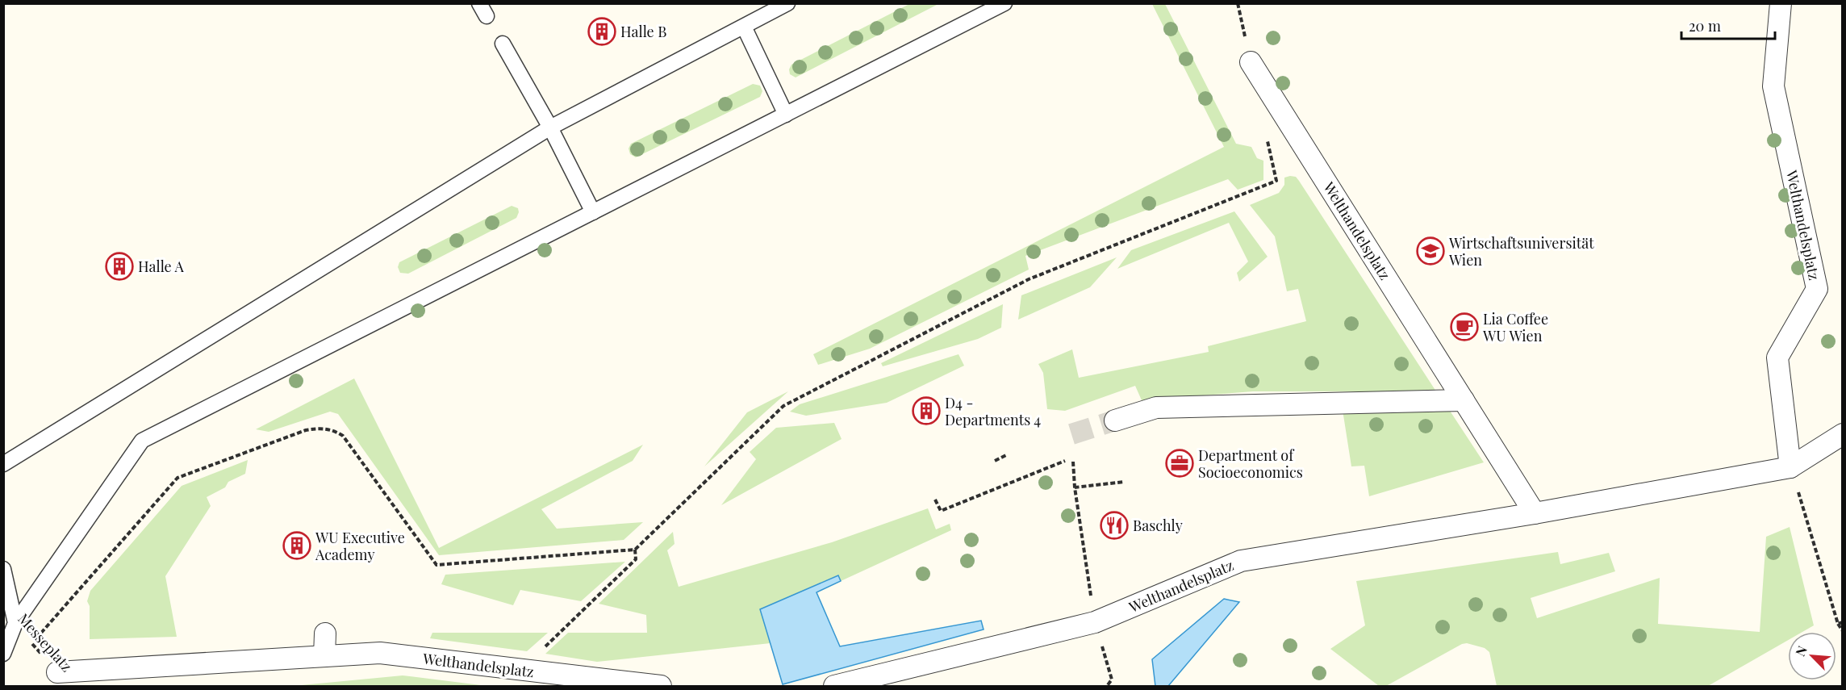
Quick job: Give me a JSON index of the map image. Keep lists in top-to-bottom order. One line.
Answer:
{"streets":{"street":["Welthandelsplatz"],"path":["Messeplatz"]},"crossings":[["Welthandelsplatz","Messeplatz"]],"places":{"building":["Halle B","Halle A","D4 - Departments 4","WU Executive Academy"],"school or university":["Wirtschaftsuniversität Wien"],"cafe":["Lia Coffee WU Wien"],"office":["Department of Socioeconomics"],"restaurant":["Baschly"]},"scale_bar":"20 m","north":"top left"}
